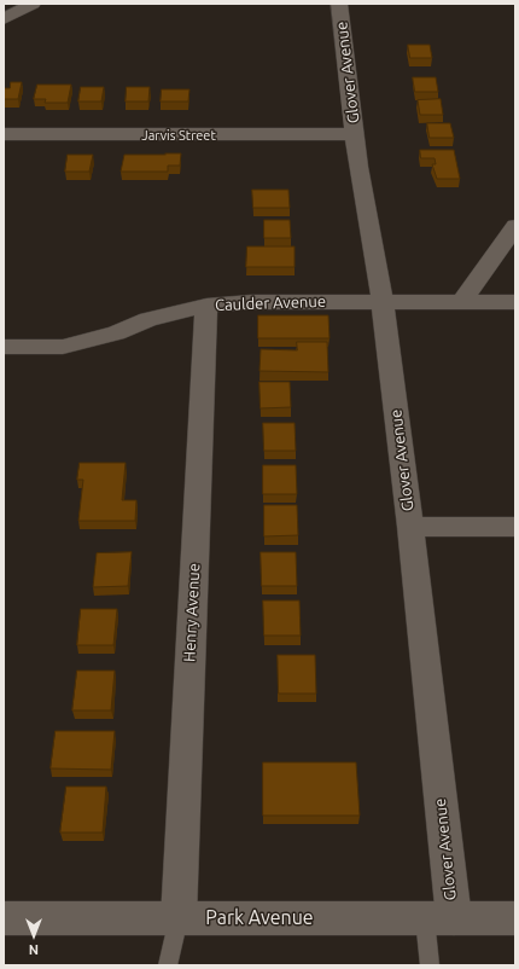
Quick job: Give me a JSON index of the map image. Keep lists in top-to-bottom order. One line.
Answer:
{"streets":{"street":["Glover Avenue","Jarvis Street","Caulder Avenue","Henry Avenue","Park Avenue"]},"crossings":[["Glover Avenue","Jarvis Street"],["Glover Avenue","Caulder Avenue"],["Glover Avenue","Park Avenue"],["Caulder Avenue","Henry Avenue"],["Henry Avenue","Park Avenue"]],"north":"bottom"}
